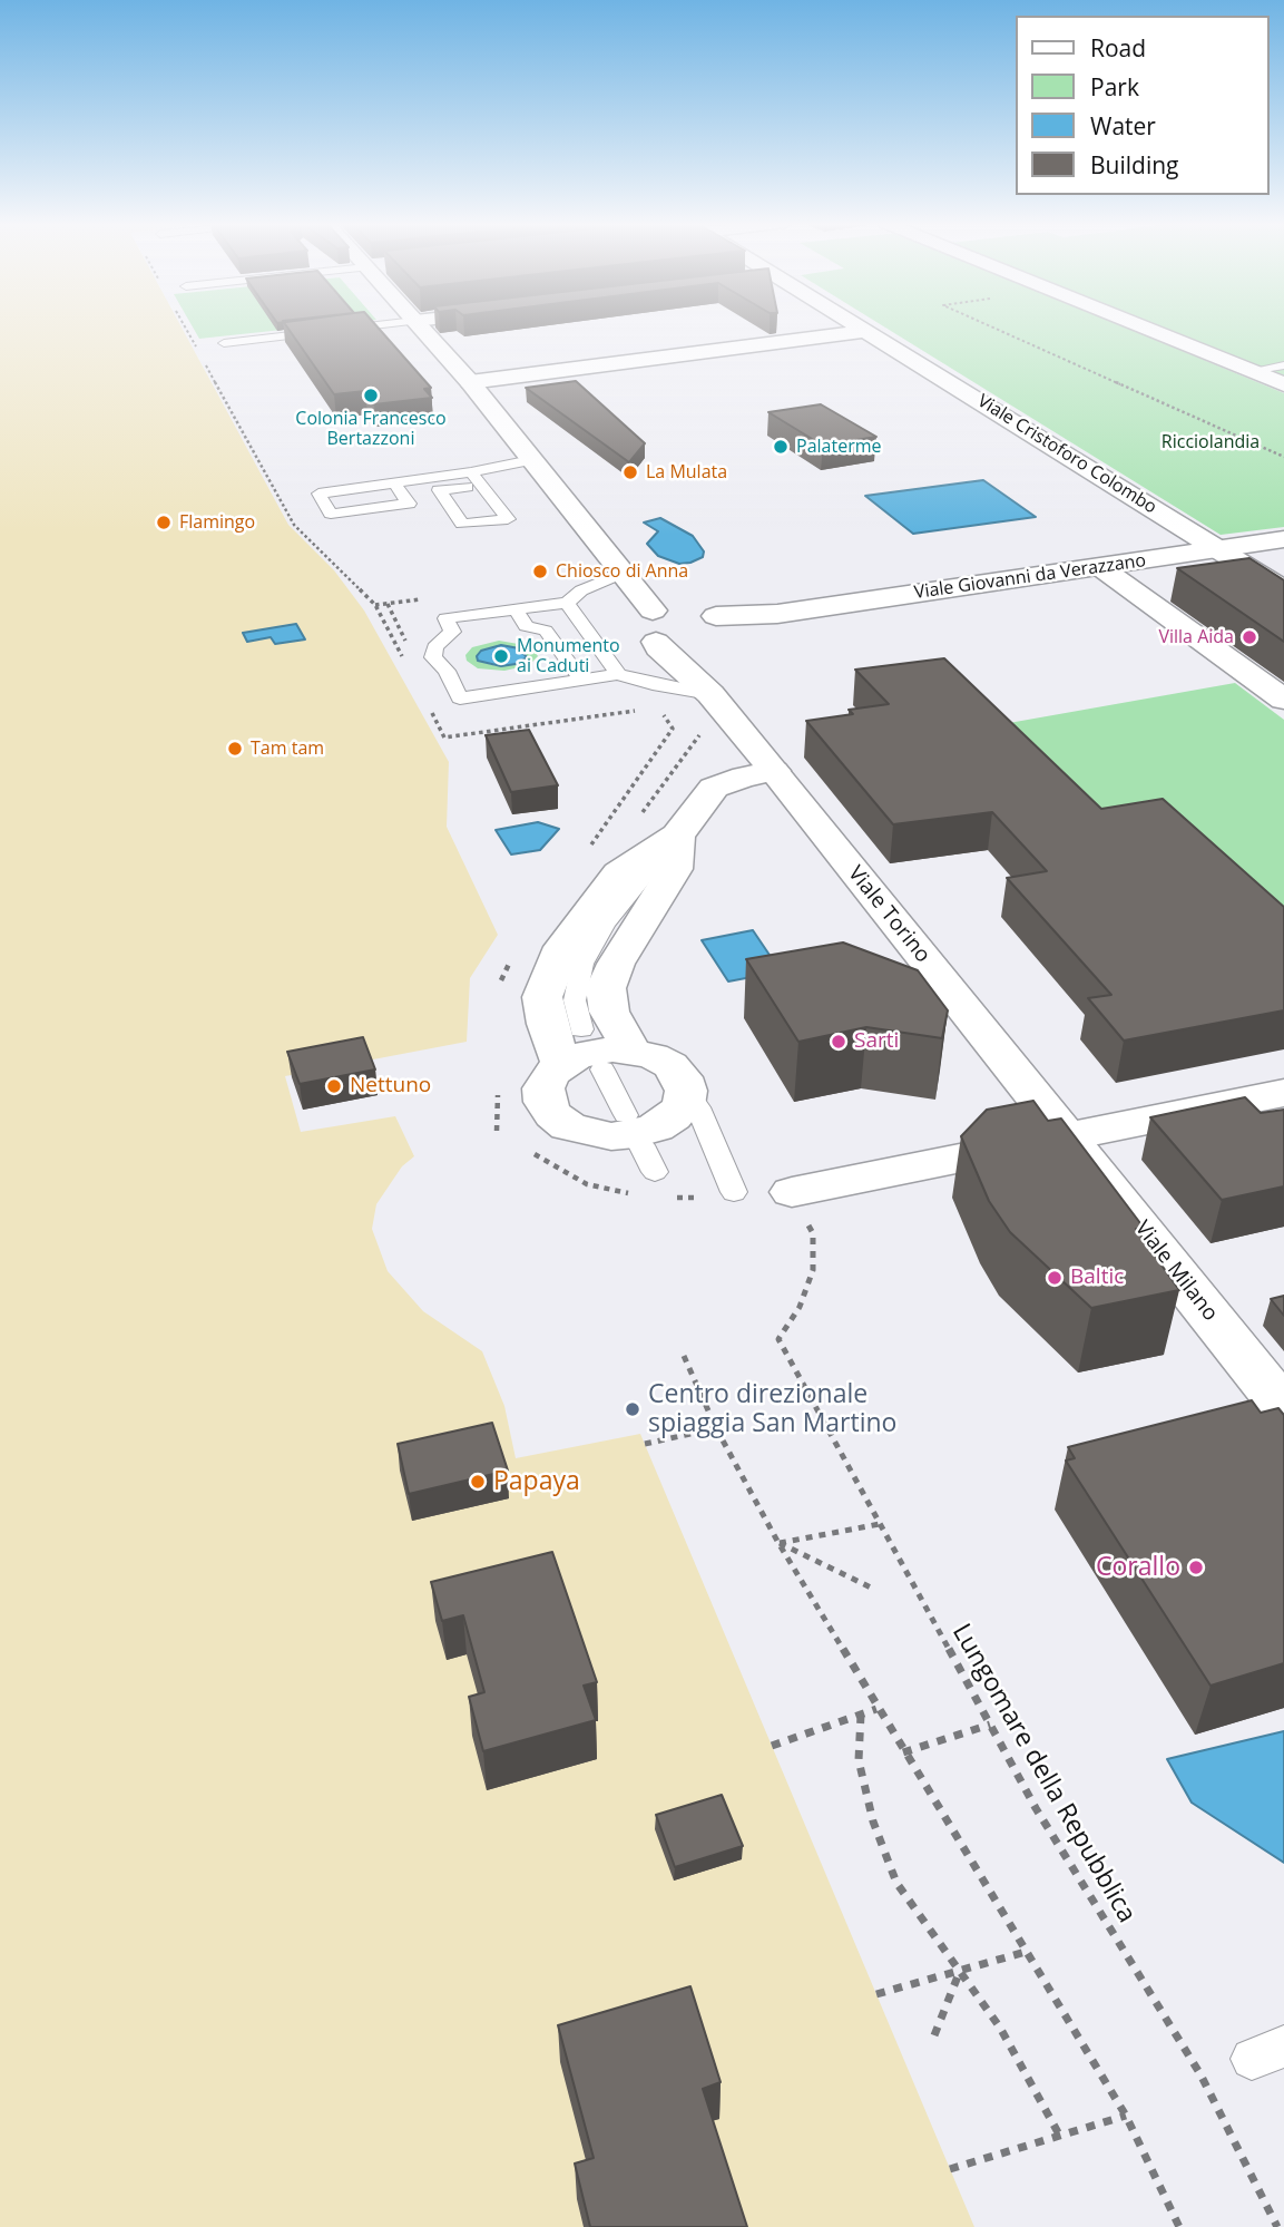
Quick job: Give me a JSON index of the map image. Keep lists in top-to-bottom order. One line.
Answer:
{"streets":{"street":["Viale Cristoforo Colombo","Viale Giovanni da Verazzano","Viale Torino","Viale Milano"],"path":["Lungomare della Repubblica"]},"crossings":[["Viale Cristoforo Colombo","Viale Giovanni da Verazzano"],["Viale Giovanni da Verazzano","Viale Torino"],["Viale Torino","Viale Milano"]],"parks":["Ricciolandia"],"places":["Colonia Francesco Bertazzoni","Palaterme","La Mulata","Flamingo","Chiosco di Anna","Villa Aida","Monumento ai Caduti","Tam tam","Sarti","Nettuno","Baltic","Centro direzionale spiaggia San Martino","Papaya","Corallo"],"legend":["Road","Park","Water","Building"]}
